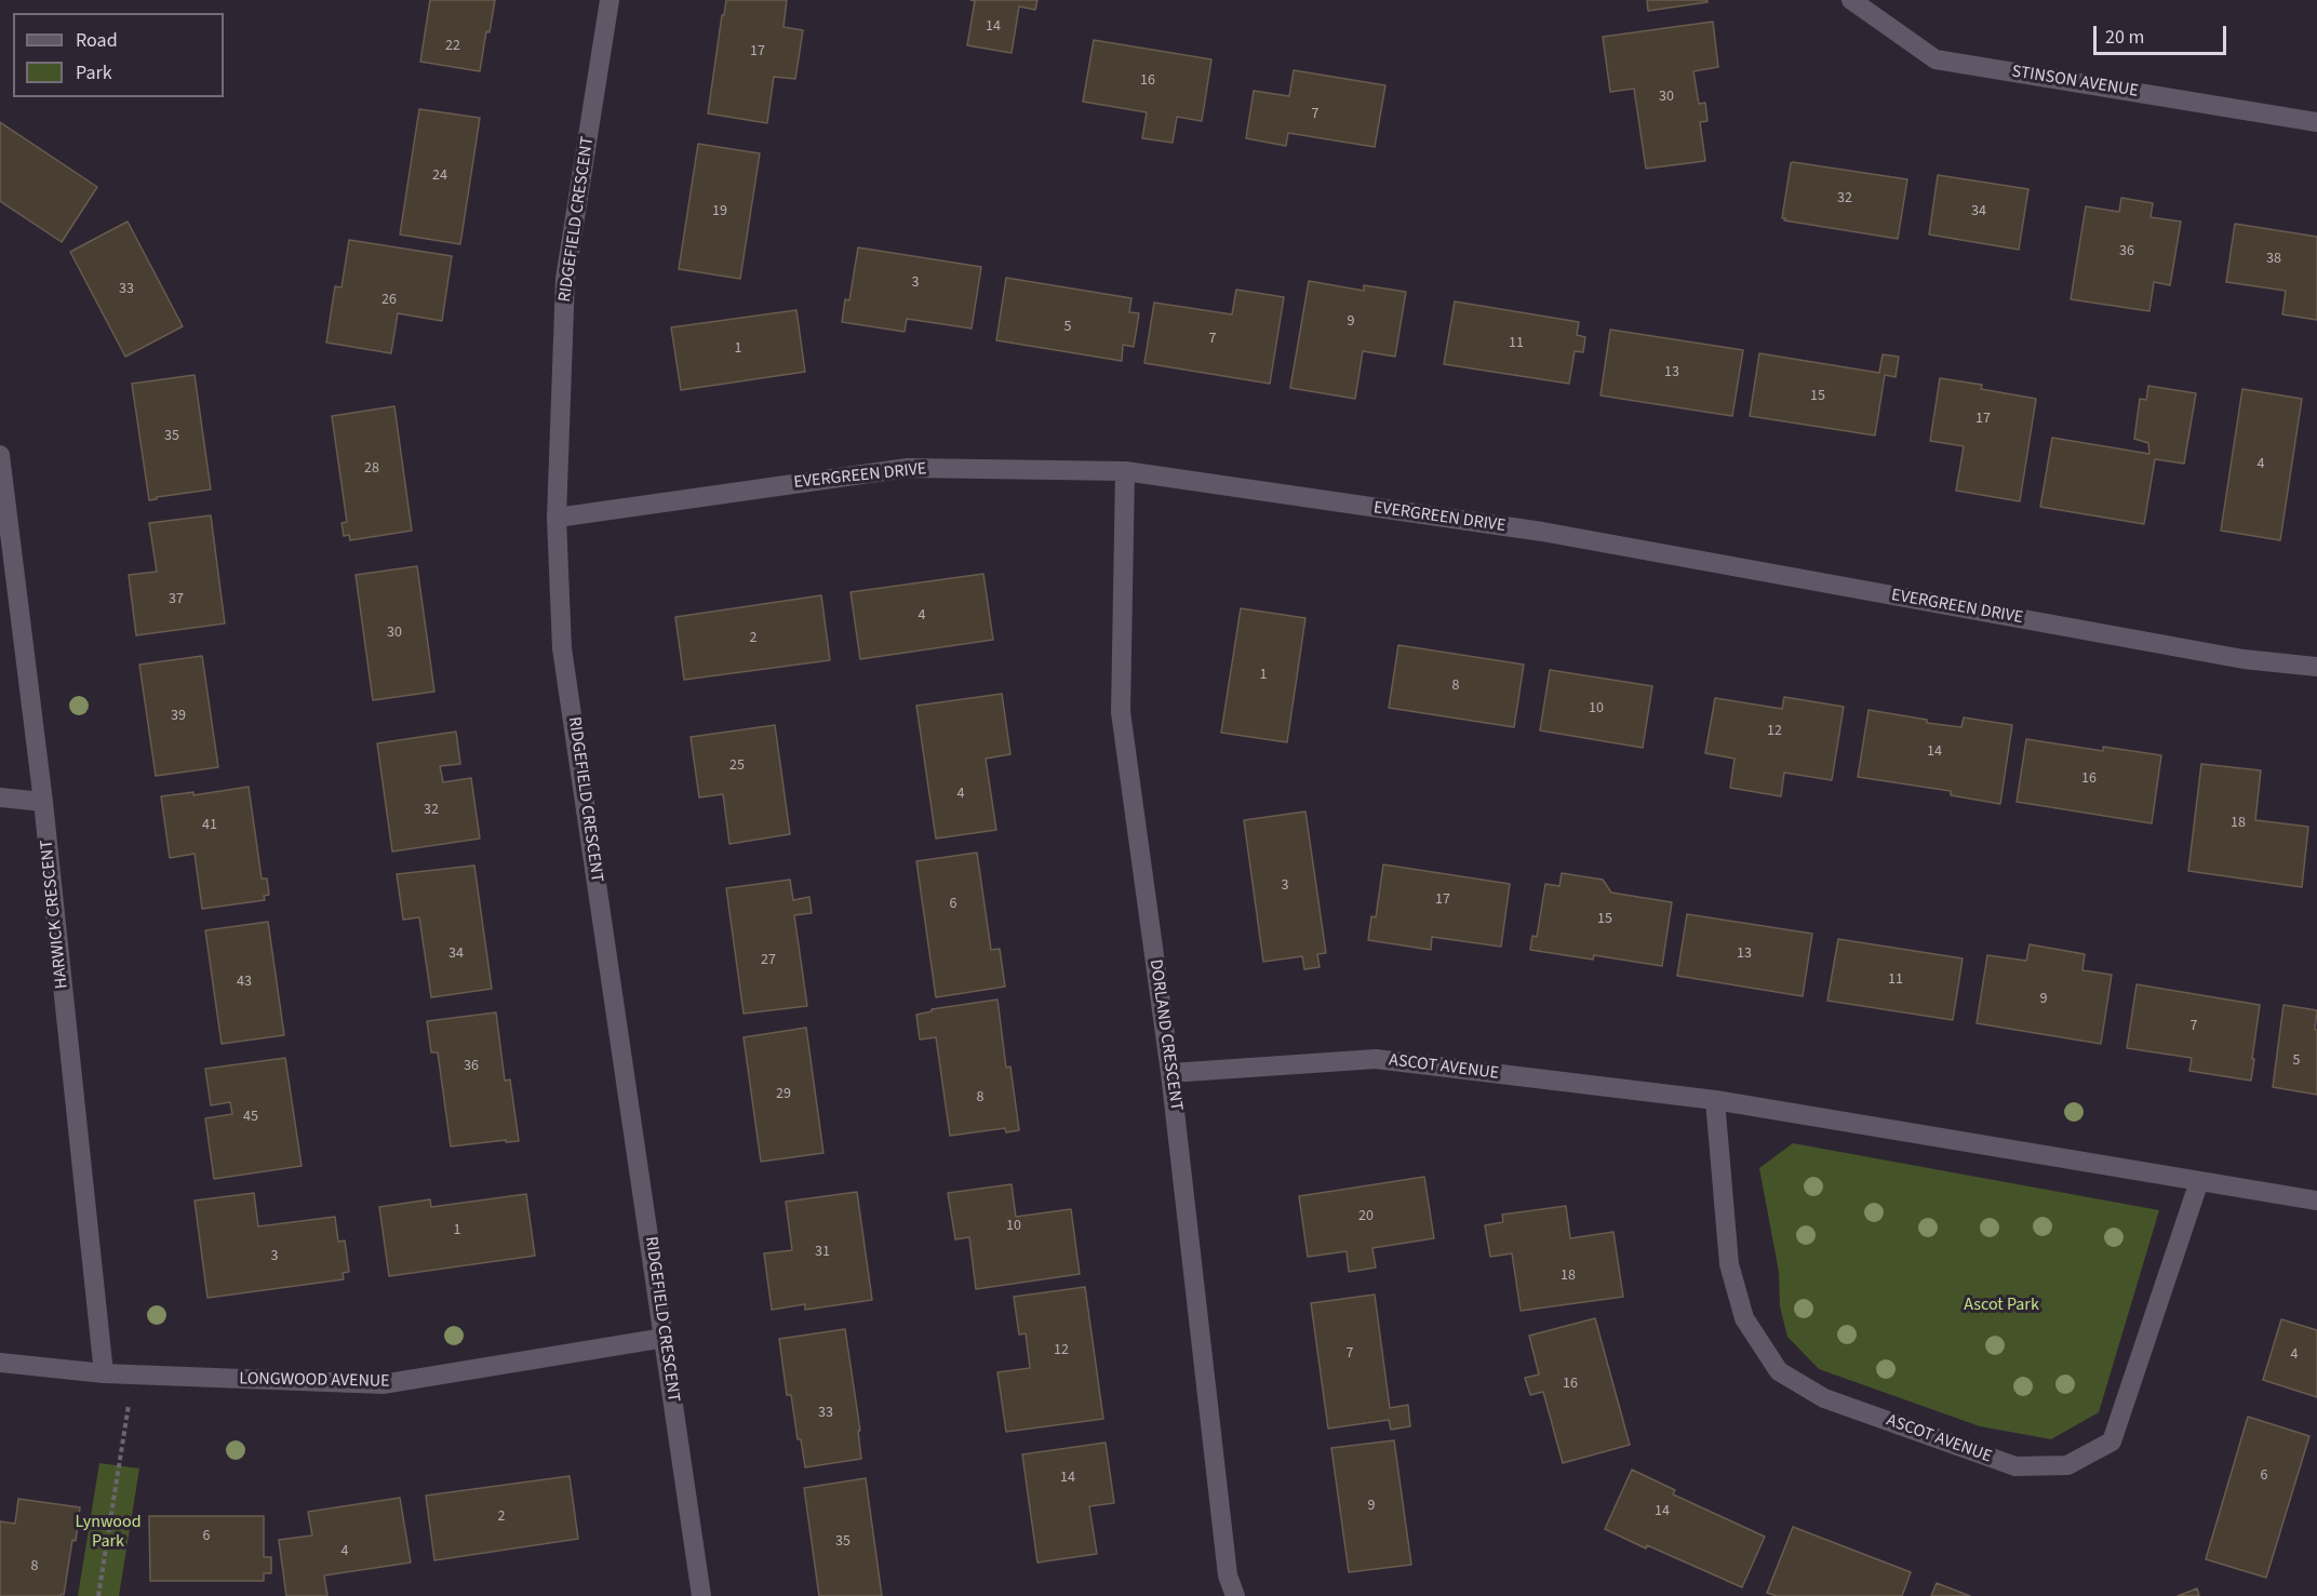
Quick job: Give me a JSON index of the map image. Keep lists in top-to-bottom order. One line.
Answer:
{"streets":{"street":["STINSON AVENUE","RIDGEFIELD CRESCENT","EVERGREEN DRIVE","HARWICK CRESCENT","DORLAND CRESCENT","ASCOT AVENUE","LONGWOOD AVENUE"]},"crossings":[["RIDGEFIELD CRESCENT","EVERGREEN DRIVE"],["RIDGEFIELD CRESCENT","LONGWOOD AVENUE"],["EVERGREEN DRIVE","DORLAND CRESCENT"],["HARWICK CRESCENT","LONGWOOD AVENUE"],["DORLAND CRESCENT","ASCOT AVENUE"]],"parks":["Ascot Park","Lynwood Park"],"house_numbers":["14","22","17","16","30","7","24","32","19","34","36","38","3","33","26","9","5","7","11","1","13","15","17","35","4","28","37","4","30","2","1","8","10","39","12","14","25","16","4","32","18","41","3","17","6","15","34","13","27","11","43","9","7","5","36","29","8","45","20","10","1","31","3","18","12","7","4","16","33","6","14","9","14","2","6","35","4","8"],"legend":["Road","Park"],"scale_bar":"20 m"}
